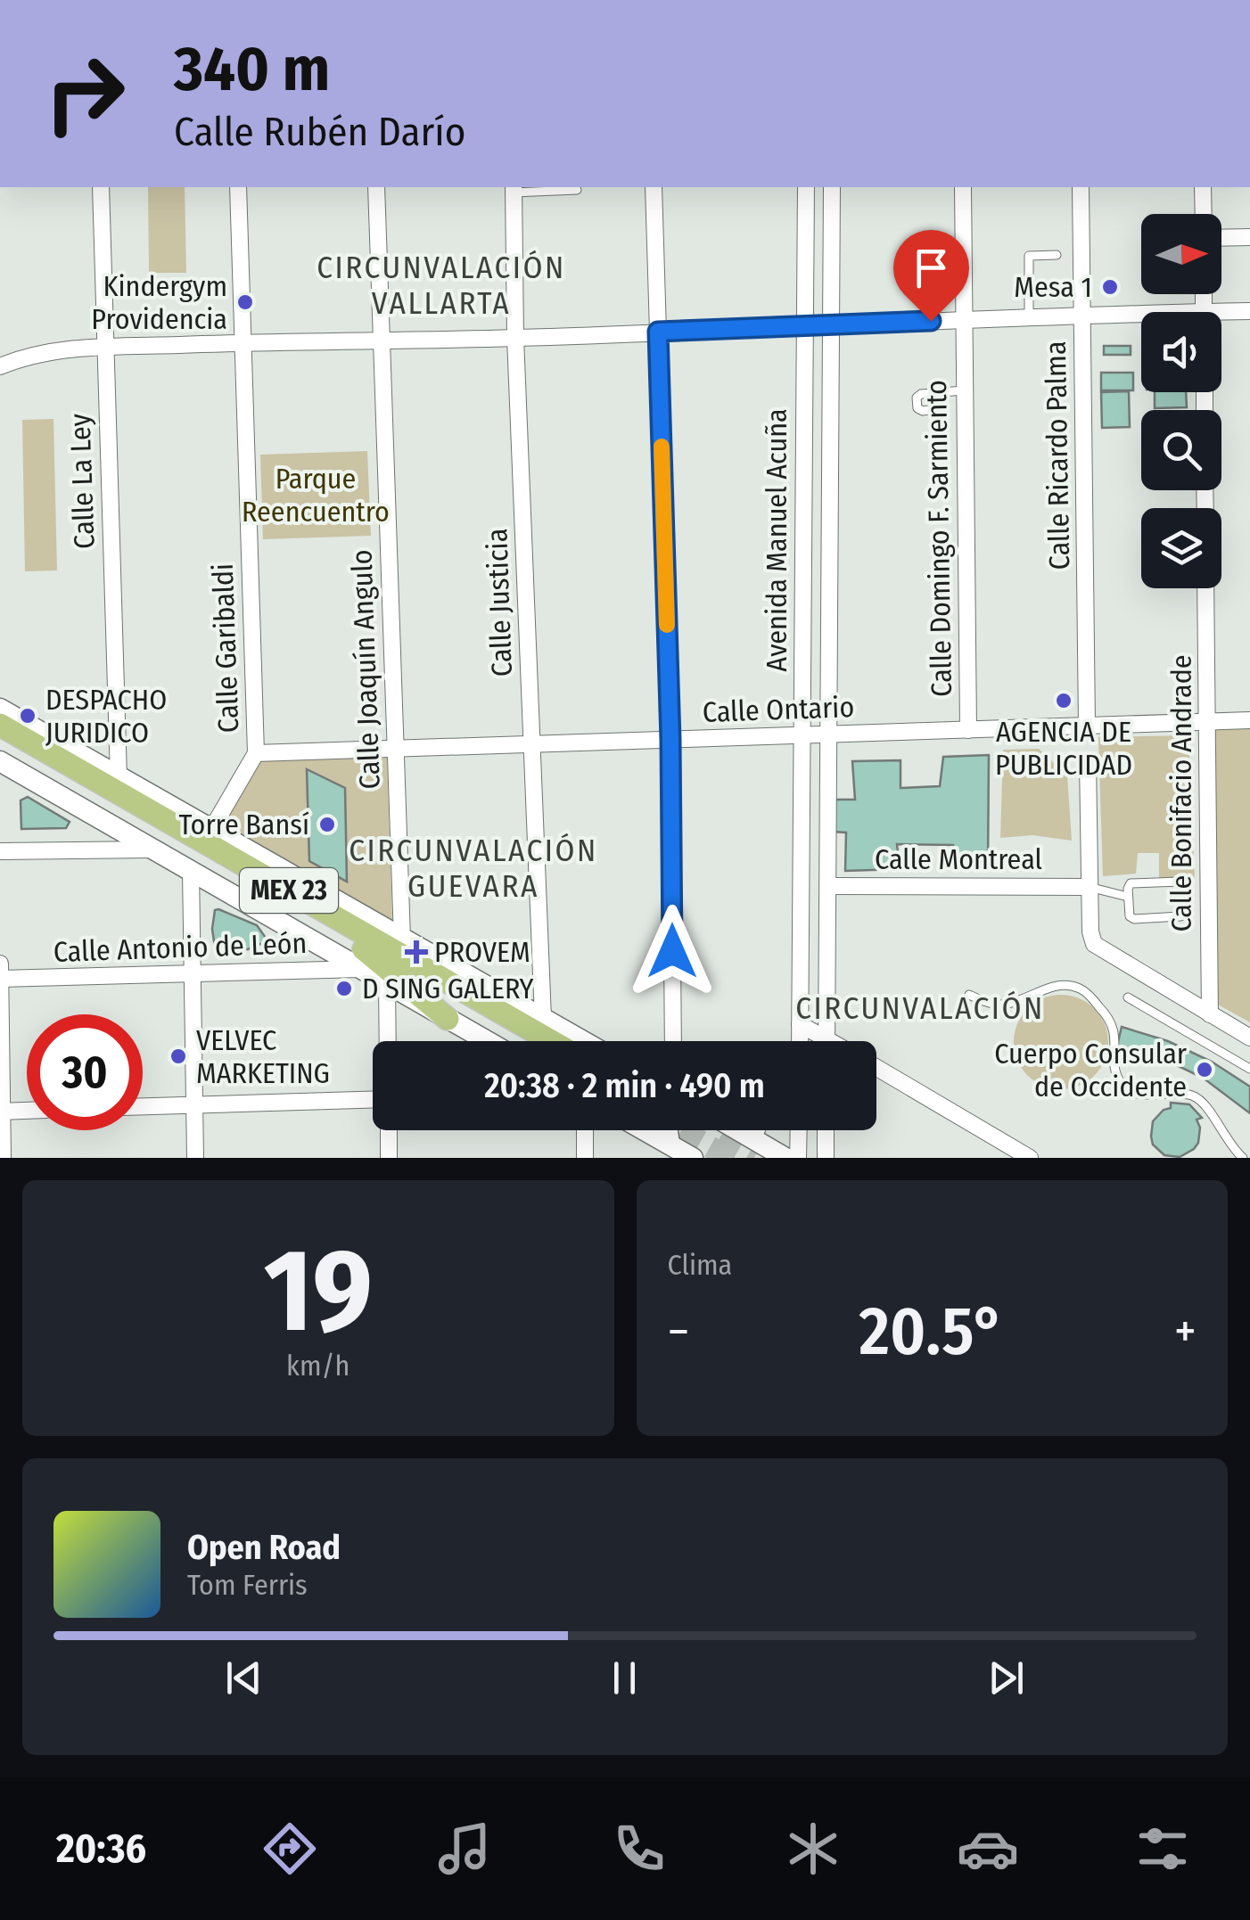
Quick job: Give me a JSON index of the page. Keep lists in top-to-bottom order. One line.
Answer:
{"streets":{"main road":["MEX 23"],"street":["Calle Ricardo Palma","Calle La Ley","Calle Domingo F. Sarmiento","Avenida Manuel Acuña","Calle Justicia","Calle Garibaldi","Calle Joaquín Angulo","Calle Ontario","Calle Bonifacio Andrade","Calle Montreal","Calle Antonio de León"]},"crossings":[["Calle Ricardo Palma","Calle Ontario"],["Calle Domingo F. Sarmiento","Calle Ontario"],["Avenida Manuel Acuña","Calle Ontario"],["Avenida Manuel Acuña","Calle Montreal"],["Calle Justicia","Calle Ontario"],["Calle Garibaldi","Calle Ontario"],["Calle Joaquín Angulo","Calle Ontario"],["Calle Ontario","Calle Bonifacio Andrade"],["MEX 23","Calle Antonio de León"]],"districts":["CIRCUNVALACIÓN VALLARTA","CIRCUNVALACIÓN GUEVARA","CIRCUNVALACIÓN"],"parks":["Parque Reencuentro"],"places":{"other":["Mesa 1","Kindergym Providencia","AGENCIA DE PUBLICIDAD","DESPACHO JURIDICO","Torre Bansí","D SING GALERY","VELVEC MARKETING","Cuerpo Consular de Occidente"],"health":["PROVEM"]},"north":"right","page":{"turn":["340 m","Calle Rubén Darío"],"limit":"30","trip":"20:38 · 2 min · 490 m","tile":[["19","km/h"],"Clima"],"heat":["−","20.5°","+"],"song":["Open Road","Tom Ferris"],"tabs":"20:36"}}
